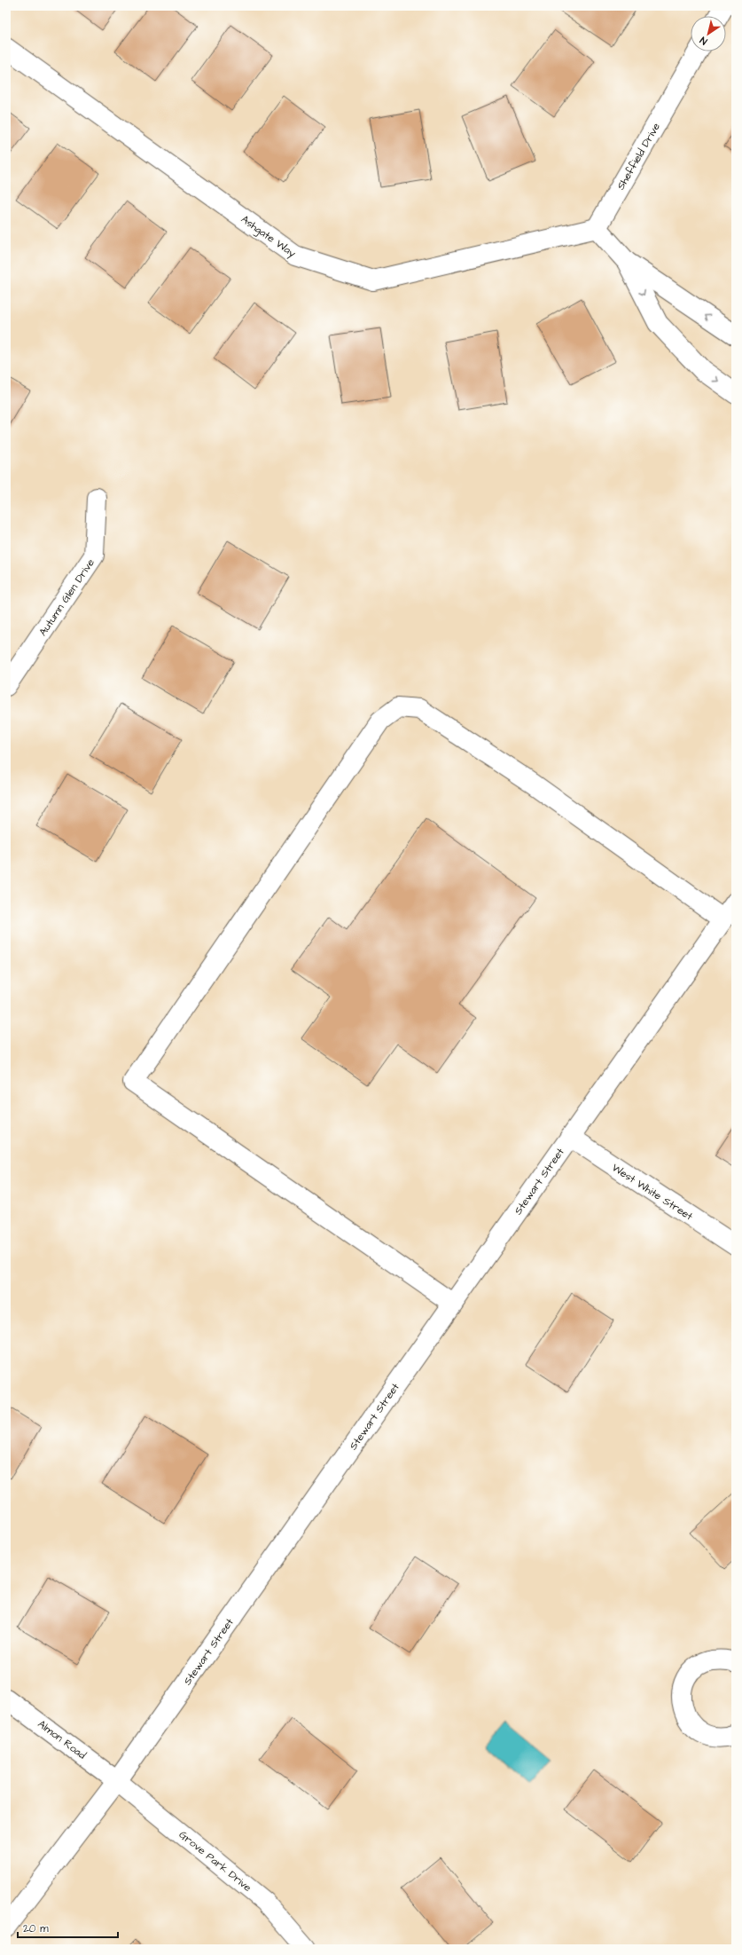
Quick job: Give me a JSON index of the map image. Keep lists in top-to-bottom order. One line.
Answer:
{"streets":{"street":["Sheffield Drive","Ashgate Way","Autumn Glen Drive","Stewart Street","West White Street","Almon Road","Grove Park Drive"]},"crossings":[["Sheffield Drive","Ashgate Way"],["Stewart Street","West White Street"],["Stewart Street","Almon Road"],["Stewart Street","Grove Park Drive"],["Almon Road","Grove Park Drive"]],"scale_bar":"20 m","north":"bottom left"}
